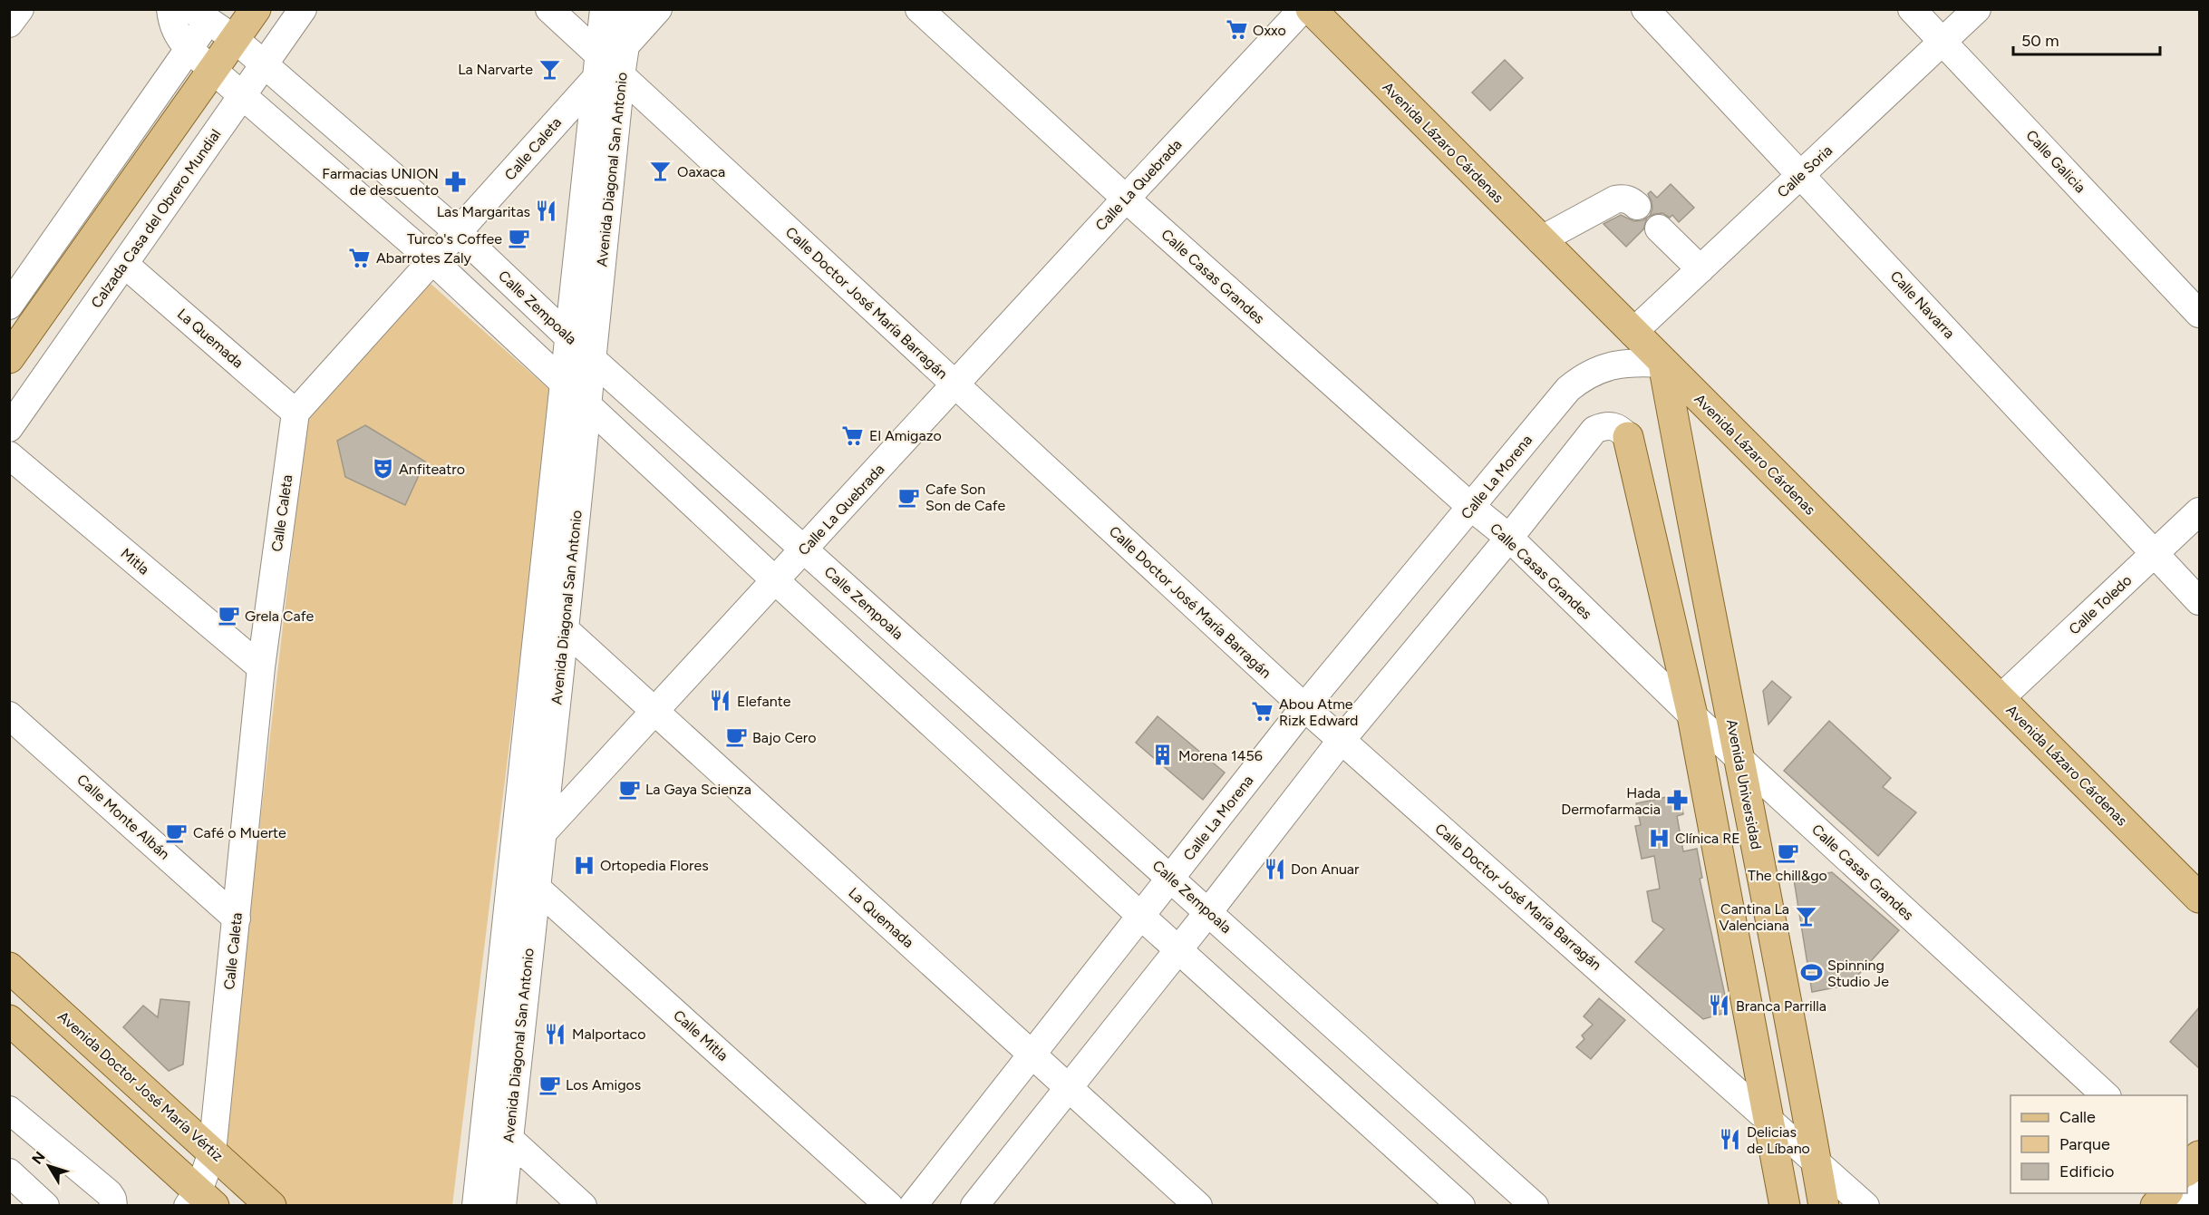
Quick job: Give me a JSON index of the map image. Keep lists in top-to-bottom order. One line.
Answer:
{"streets":{"main road":["Avenida Lázaro Cárdenas","Avenida Universidad","Avenida Doctor José María Vértiz"],"street":["Calle Caleta","Calle Galicia","Avenida Diagonal San Antonio","Calle Soria","Calle La Quebrada","Calzada Casa del Obrero Mundial","Calle Casas Grandes","Calle Doctor José María Barragán","Calle Navarra","Calle Zempoala","La Quemada","Calle La Morena","Mitla","Calle Toledo","Calle Monte Albán","Calle Mitla"]},"crossings":[["Avenida Lázaro Cárdenas","Calle Soria"],["Avenida Lázaro Cárdenas","Calle La Morena"],["Avenida Lázaro Cárdenas","Calle Toledo"],["Avenida Lázaro Cárdenas","Avenida Universidad"],["Calle Caleta","Avenida Diagonal San Antonio"],["Calle Caleta","Calle Doctor José María Barragán"],["Calle Caleta","Calle Zempoala"],["Calle Caleta","La Quemada"],["Calle Caleta","Mitla"],["Calle Caleta","Calle Monte Albán"],["Calle Caleta","Avenida Doctor José María Vértiz"],["Calle Galicia","Calle Soria"],["Avenida Diagonal San Antonio","Calle La Quebrada"],["Avenida Diagonal San Antonio","Calle Doctor José María Barragán"],["Avenida Diagonal San Antonio","Calle Zempoala"],["Avenida Diagonal San Antonio","La Quemada"],["Avenida Diagonal San Antonio","Calle Mitla"],["Calle Soria","Calle Navarra"],["Calle La Quebrada","Calle Casas Grandes"],["Calle La Quebrada","Calle Doctor José María Barragán"],["Calle La Quebrada","Calle Zempoala"],["Calle La Quebrada","La Quemada"],["Calle La Quebrada","Calle Mitla"],["Calzada Casa del Obrero Mundial","Calle Zempoala"],["Calzada Casa del Obrero Mundial","La Quemada"],["Calle Casas Grandes","Calle La Morena"],["Calle Casas Grandes","Avenida Universidad"],["Calle Doctor José María Barragán","Calle La Morena"],["Calle Doctor José María Barragán","Avenida Universidad"],["Calle Navarra","Calle Toledo"],["Calle Zempoala","Calle La Morena"],["La Quemada","Calle La Morena"],["Calle La Morena","Avenida Universidad"]],"places":{"supermarket":["Oxxo","Abarrotes Zaly","El Amigazo","Abou Atme Rizk Edward"],"bar":["La Narvarte","Oaxaca","Cantina La Valenciana"],"pharmacy":["Farmacias UNION de descuento","Hada Dermofarmacia"],"restaurant":["Las Margaritas","Elefante","Don Anuar","Branca Parrilla","Malportaco","Delicias de Líbano"],"cafe":["Turco's Coffee","Cafe Son Son de Cafe","Grela Cafe","Bajo Cero","La Gaya Scienza","Café o Muerte","The chill&go","Los Amigos"],"theatre":["Anfiteatro"],"building":["Morena 1456"],"hospital":["Clínica RE","Ortopedia Flores"],"sports":["Spinning Studio Je"]},"legend":["Calle","Parque","Edificio"],"scale_bar":"50 m","north":"top left"}
